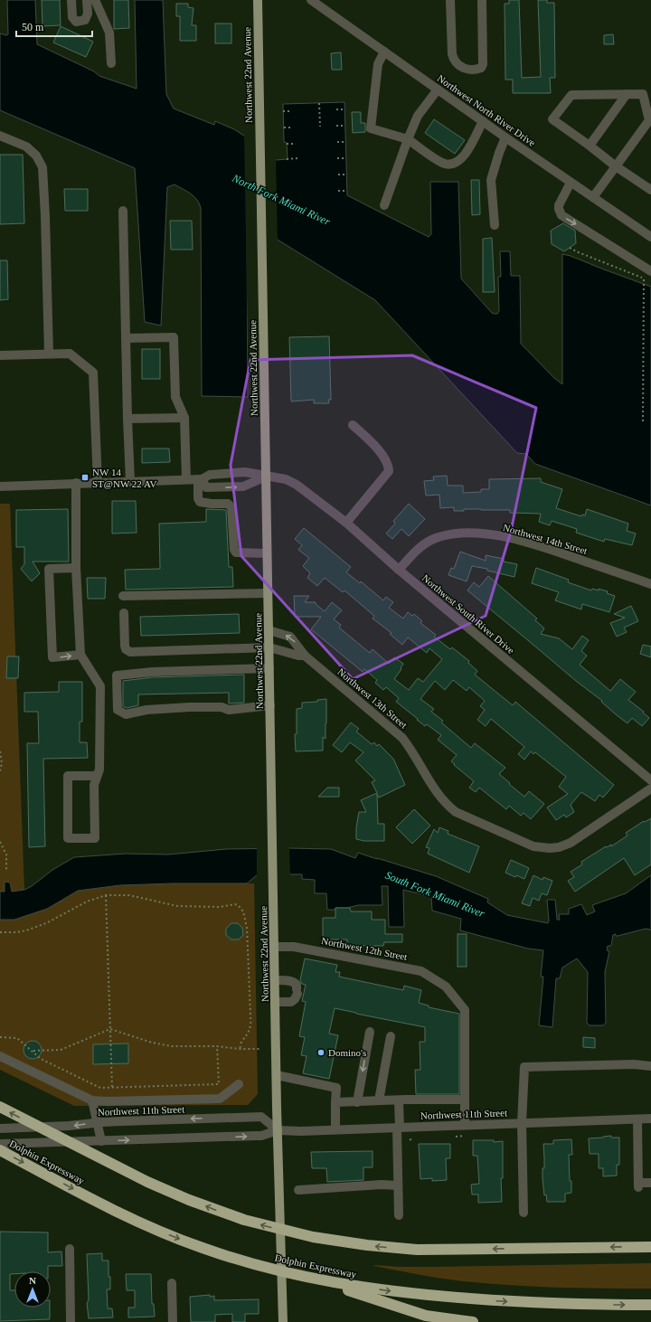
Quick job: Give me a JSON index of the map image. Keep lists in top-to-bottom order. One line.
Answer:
{"streets":{"highway":["Dolphin Expressway"],"main road":["Northwest 22nd Avenue"],"street":["Northwest North River Drive","Northwest 14th Street","Northwest South River Drive","Northwest 13th Street","Northwest 12th Street","Northwest 11th Street"]},"crossings":[["Northwest 22nd Avenue","Northwest South River Drive"],["Northwest 22nd Avenue","Northwest 13th Street"],["Northwest 22nd Avenue","Northwest 12th Street"],["Northwest 22nd Avenue","Northwest 11th Street"],["Northwest 14th Street","Northwest South River Drive"],["Northwest 12th Street","Northwest 11th Street"]],"water":["North Fork Miami River","South Fork Miami River"],"places":{"transit":["NW 14 ST@NW 22 AV"],"other":["Domino's"]},"scale_bar":"50 m","north":"top"}
